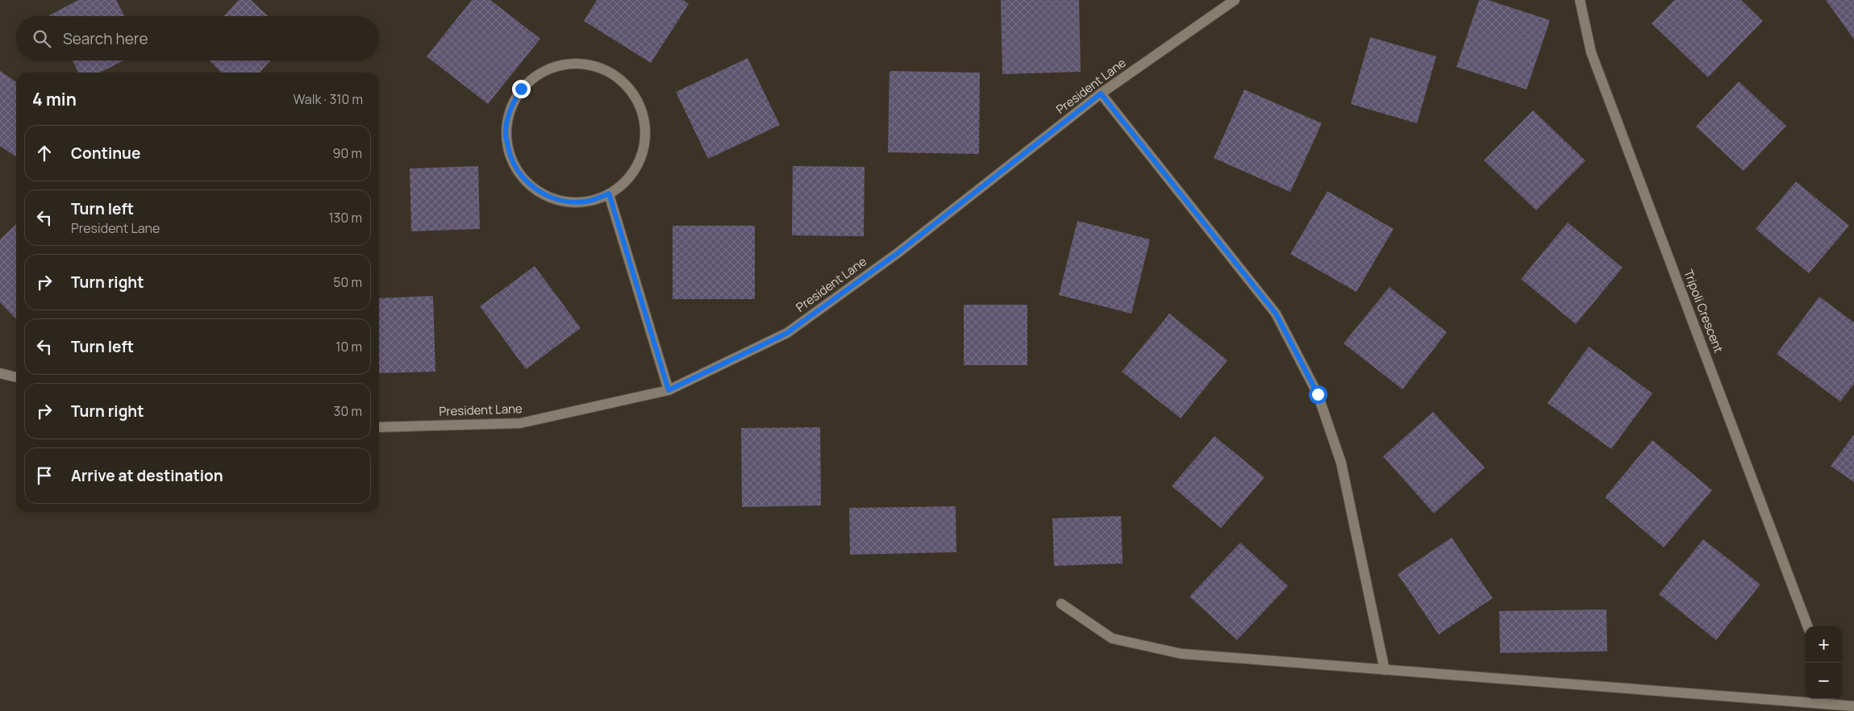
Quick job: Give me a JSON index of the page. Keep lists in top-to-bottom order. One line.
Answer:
{"streets":{"street":["President Lane","Tripoli Crescent"]},"page":{"search":"Search here","heading":["4 min","Walk · 310 m"],"list":[["Continue","90 m"],["Turn left","President Lane","130 m"],["Turn right","50 m"],["Turn left","10 m"],["Turn right","30 m"],"Arrive at destination"],"map_buttons":["+","−"]}}
